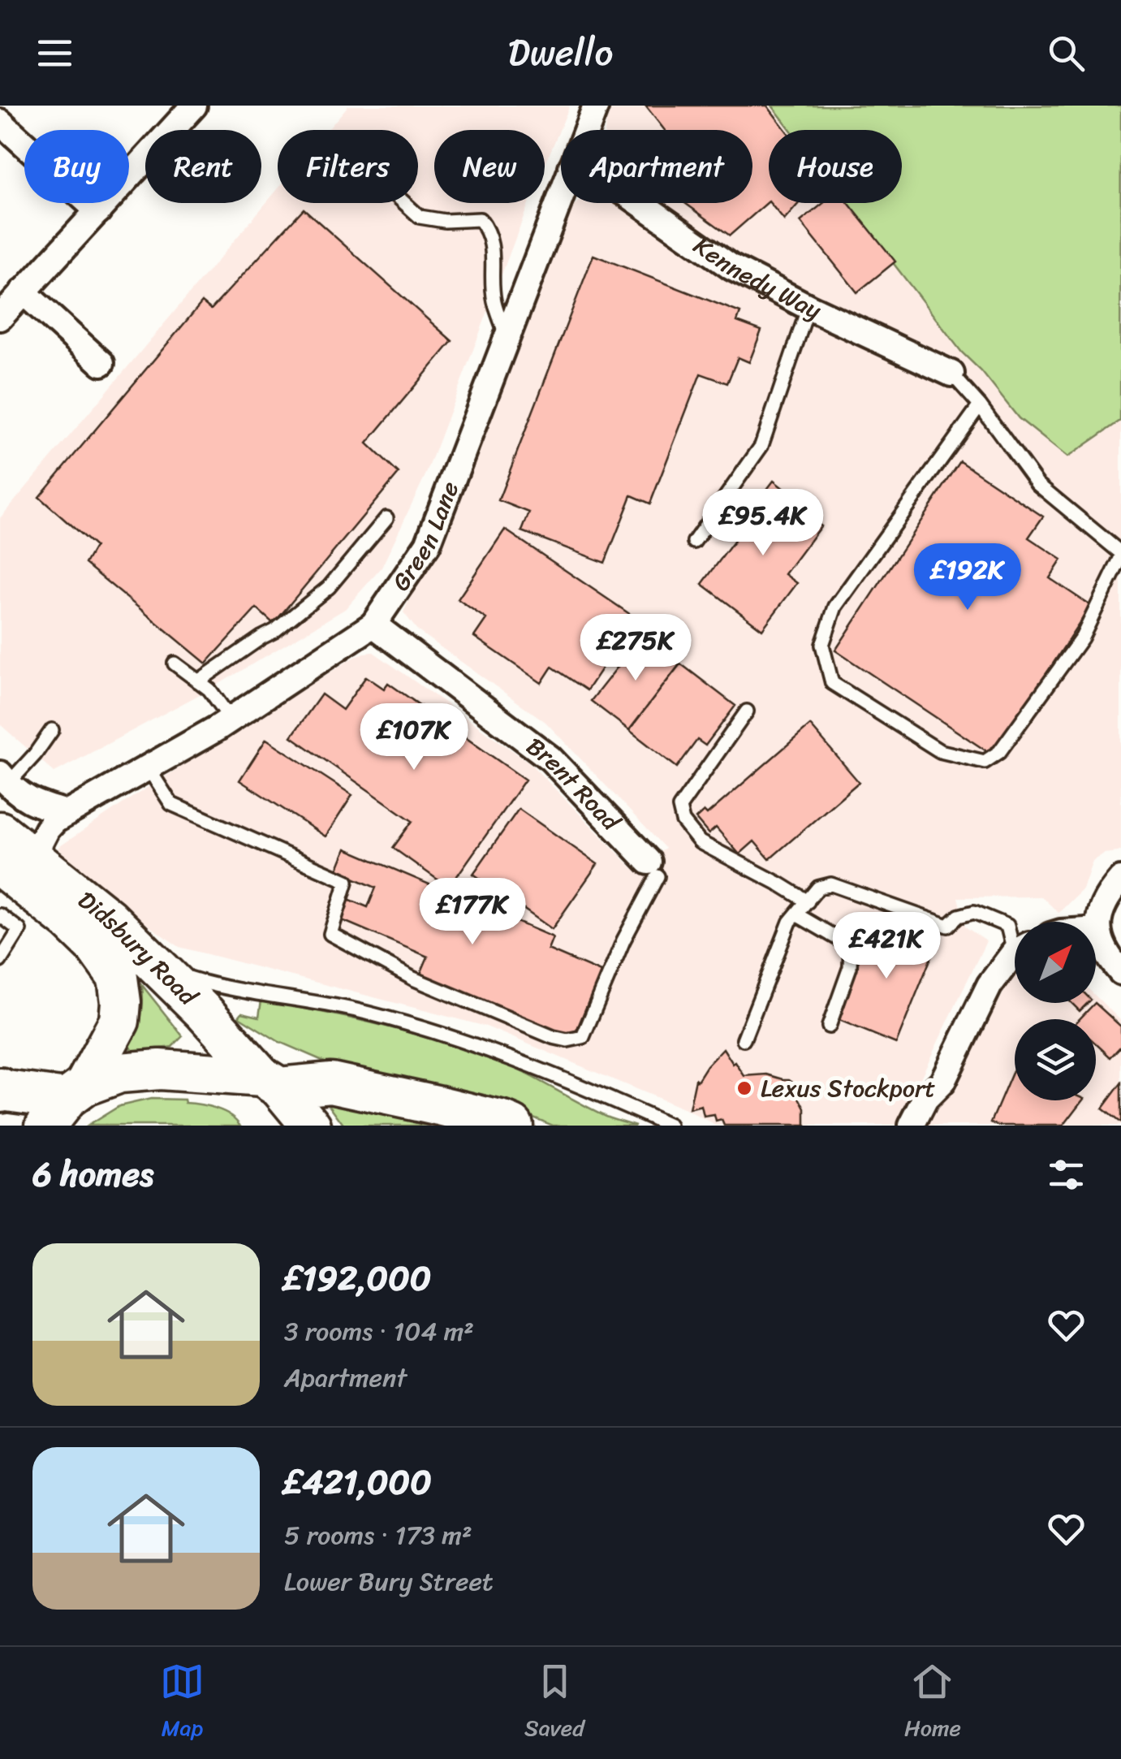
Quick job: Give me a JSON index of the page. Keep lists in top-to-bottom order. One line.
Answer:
{"streets":{"main road":["Didsbury Road"],"street":["Kennedy Way","Green Lane","Brent Road"]},"crossings":[["Green Lane","Brent Road"],["Green Lane","Didsbury Road"]],"places":["Lexus Stockport"],"north":"top right","page":{"header":"Dwello","chip":["Buy","Rent","Filters","New","Apartment","House"],"price":["£95.4K","£192K","£275K","£107K","£177K","£421K"],"heading":"6 homes","list":[{"name":"£192,000","note":"3 rooms · 104 m² · Apartment"},{"name":"£421,000","note":"5 rooms · 173 m² · Lower Bury Street"}],"tabs":["Map","Saved","Home"]}}
